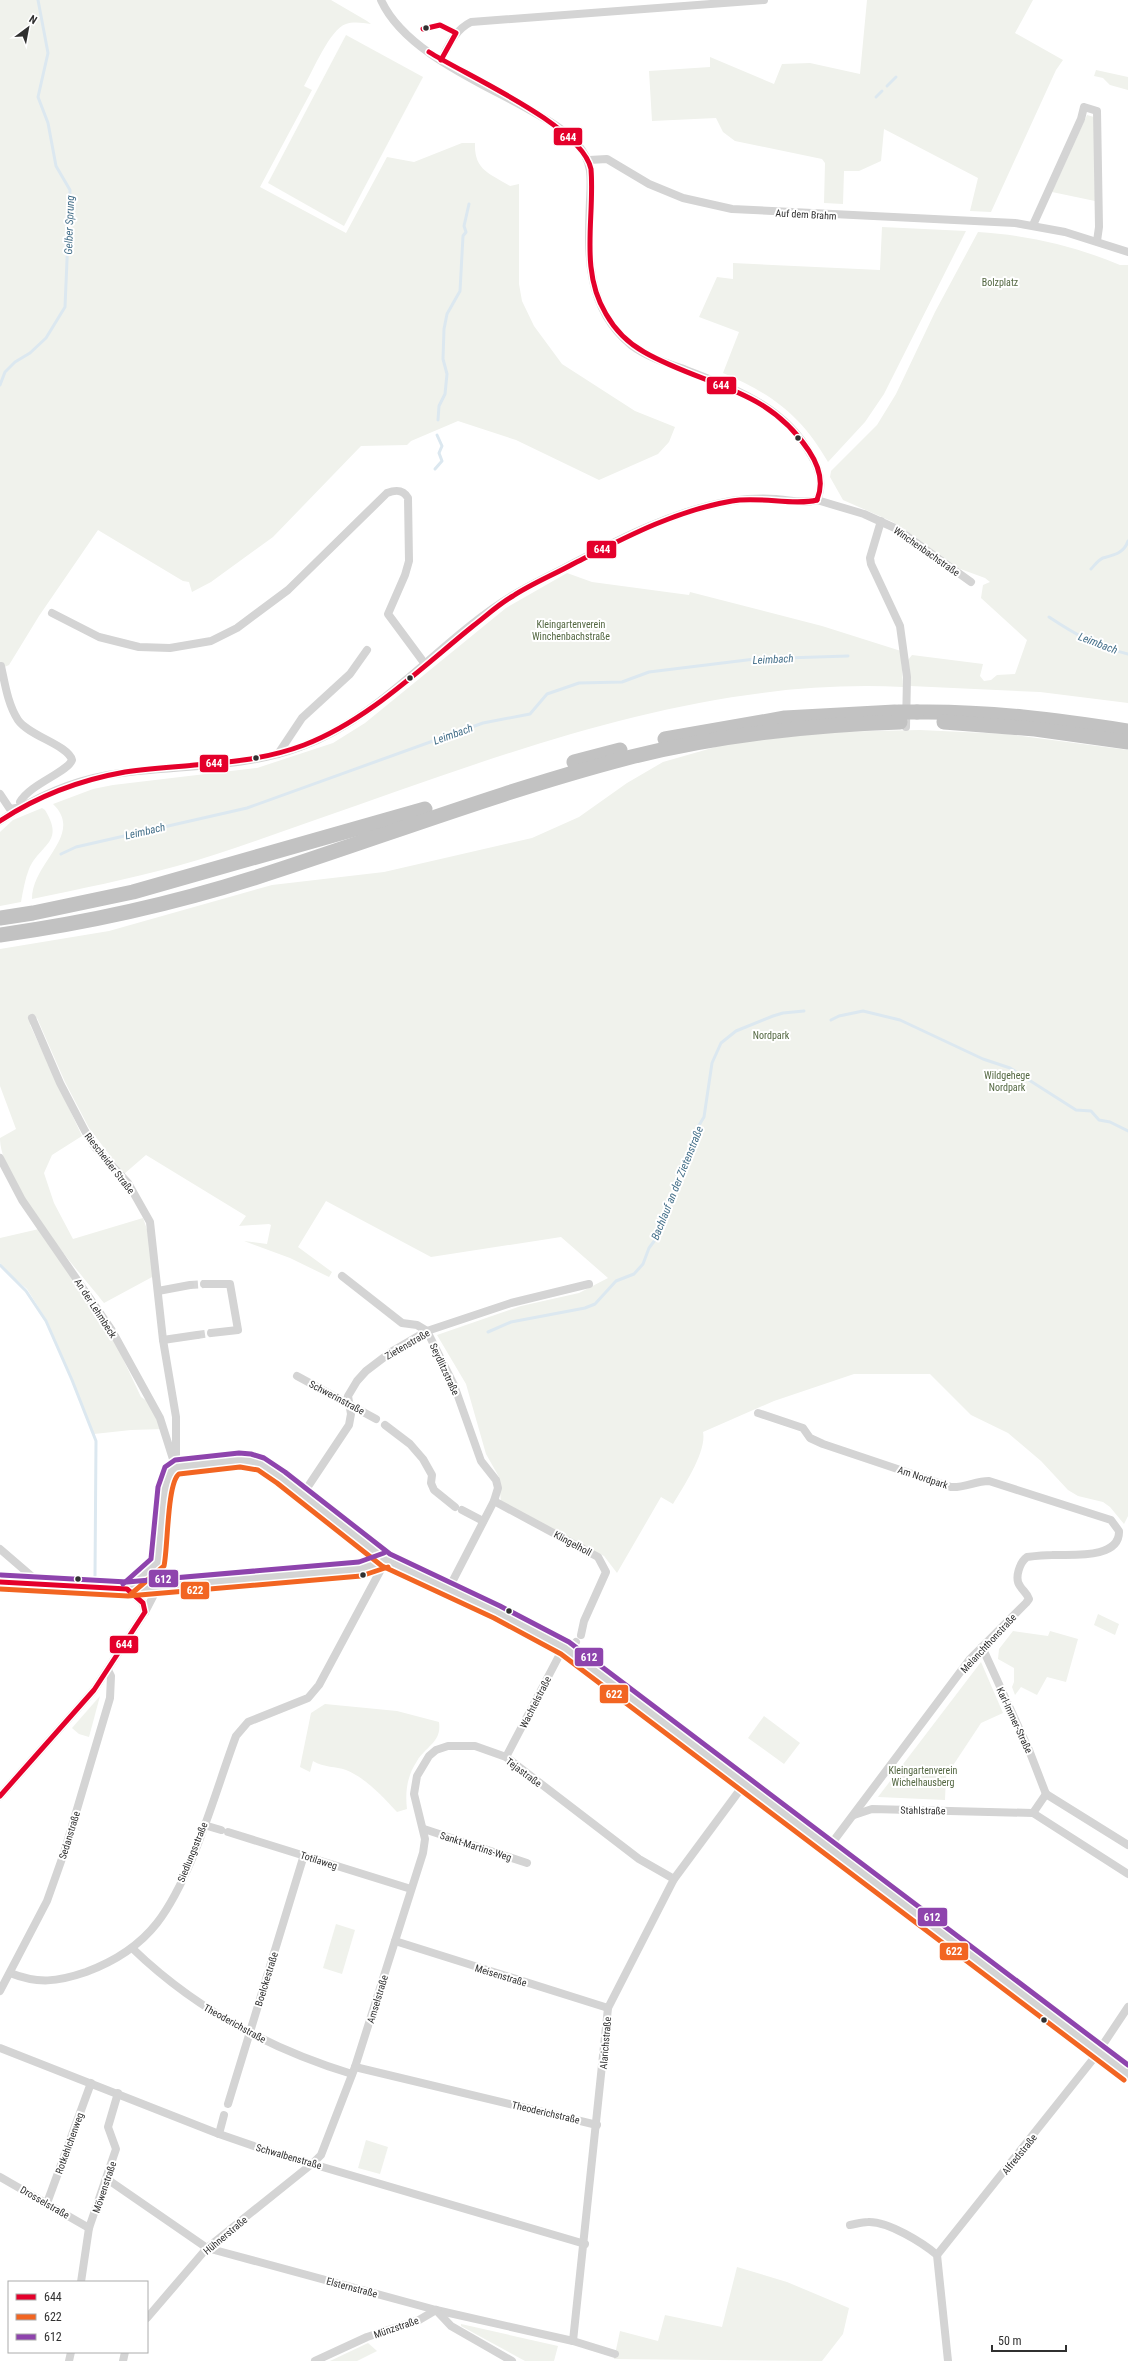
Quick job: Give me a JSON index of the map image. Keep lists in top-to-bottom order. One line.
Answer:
{"streets":{"street":["Auf dem Brahm","Winchenbachstraße","Riescheider Straße","An der Lehmbeck","Zietenstraße","Seydlitzstraße","Schwerinstraße","Am Nordpark","Klingelholl","Melanchthonstraße","Wachtelstraße","Karl-Immer-Straße","Tejastraße","Stahlstraße","Sedanstraße","Sankt-Martins-Weg","Siedlungsstraße","Totilaweg","Meisenstraße","Boelckestraße","Amselstraße","Theoderichstraße","Alarichstraße","Rotkehlchenweg","Alfredstraße","Schwalbenstraße","Möwenstraße","Drosselstraße","Hühnerstraße","Elsternstraße","Münzstraße"]},"crossings":[["Riescheider Straße","An der Lehmbeck"],["Zietenstraße","Seydlitzstraße"],["Zietenstraße","Schwerinstraße"],["Seydlitzstraße","Klingelholl"],["Am Nordpark","Melanchthonstraße"],["Melanchthonstraße","Karl-Immer-Straße"],["Melanchthonstraße","Stahlstraße"],["Wachtelstraße","Tejastraße"],["Tejastraße","Sankt-Martins-Weg"],["Tejastraße","Amselstraße"],["Tejastraße","Alarichstraße"],["Sedanstraße","Siedlungsstraße"],["Sankt-Martins-Weg","Amselstraße"],["Siedlungsstraße","Totilaweg"],["Siedlungsstraße","Theoderichstraße"],["Totilaweg","Boelckestraße"],["Totilaweg","Amselstraße"],["Meisenstraße","Amselstraße"],["Meisenstraße","Alarichstraße"],["Boelckestraße","Theoderichstraße"],["Amselstraße","Theoderichstraße"],["Amselstraße","Schwalbenstraße"],["Amselstraße","Hühnerstraße"],["Theoderichstraße","Alarichstraße"],["Alarichstraße","Schwalbenstraße"],["Alarichstraße","Elsternstraße"],["Rotkehlchenweg","Schwalbenstraße"],["Rotkehlchenweg","Drosselstraße"],["Schwalbenstraße","Möwenstraße"],["Schwalbenstraße","Hühnerstraße"],["Möwenstraße","Drosselstraße"],["Möwenstraße","Elsternstraße"],["Hühnerstraße","Elsternstraße"],["Elsternstraße","Münzstraße"]],"water":["Gelber Sprung","Leimbach","Bachlauf an der Zietenstraße"],"parks":["Bolzplatz","Kleingartenverein Winchenbachstraße","Nordpark","Wildgehege Nordpark","Kleingartenverein Wichelhausberg"],"lines":["transit line 644","transit line 612","transit line 622"],"legend":["644","622","612"],"scale_bar":"50 m","north":"top right"}
